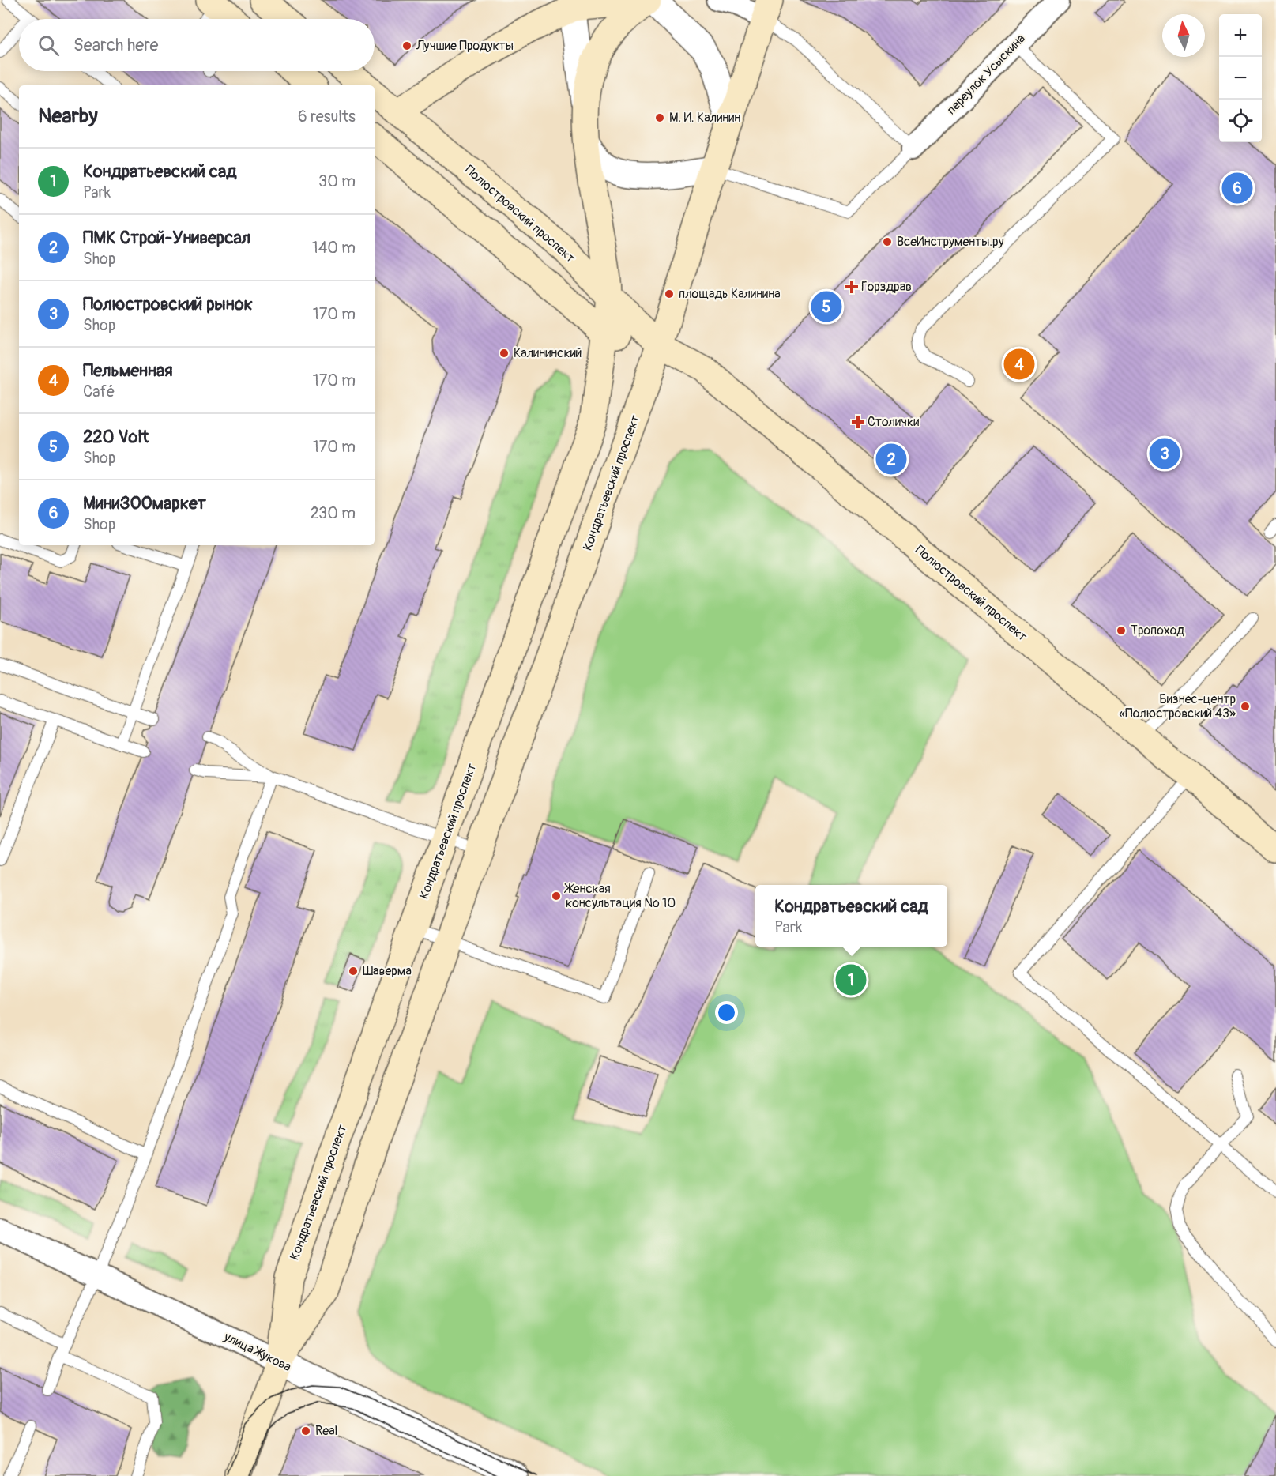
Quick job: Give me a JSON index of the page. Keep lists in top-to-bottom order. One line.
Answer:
{"streets":{"main road":["Полюстровский проспект","Кондратьевский проспект"],"street":["переулок Усыскина","улица Жукова"]},"crossings":[["Полюстровский проспект","Кондратьевский проспект"],["Кондратьевский проспект","улица Жукова"]],"places":{"other":["Лучшие Продукты","М. И. Калинин","ВсеИнструменты.ру","площадь Калинина","Калининский","Тропоход","Бизнес-центр «Полюстровский 43»","Женская консультация № 10","Шаверма","Real"],"health":["Горздрав","Столички"]},"north":"top","page":{"map_buttons":["+","−"],"search":"Search here","heading":["Nearby","6 results"],"list":[{"mark":"1","name":"Кондратьевский сад","note":"Park","value":"30 m"},{"mark":"2","name":"ПМК Строй-Универсал","note":"Shop","value":"140 m"},{"mark":"3","name":"Полюстровский рынок","note":"Shop","value":"170 m"},{"mark":"4","name":"Пельменная","note":"Café","value":"170 m"},{"mark":"5","name":"220 Volt","note":"Shop","value":"170 m"},{"mark":"6","name":"МиниЗООмаркет","note":"Shop","value":"230 m"}],"pins":["6","5","4","3","2","1"],"popup":["Кондратьевский сад","Park"]}}
